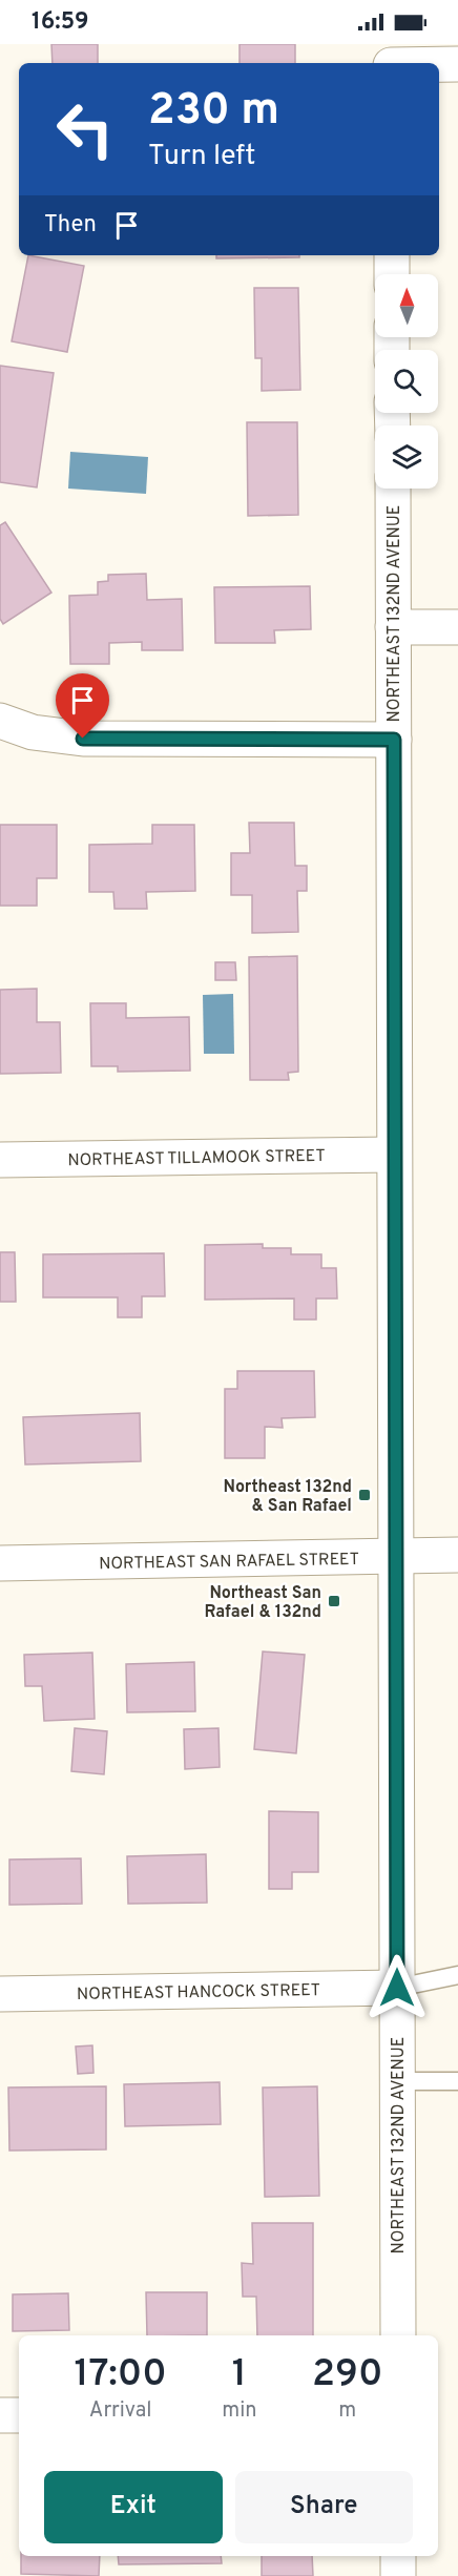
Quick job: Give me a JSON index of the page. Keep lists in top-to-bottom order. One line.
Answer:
{"streets":{"street":["NORTHEAST 132ND AVENUE","NORTHEAST TILLAMOOK STREET","NORTHEAST SAN RAFAEL STREET","NORTHEAST HANCOCK STREET"]},"crossings":[["NORTHEAST 132ND AVENUE","NORTHEAST TILLAMOOK STREET"],["NORTHEAST 132ND AVENUE","NORTHEAST SAN RAFAEL STREET"],["NORTHEAST 132ND AVENUE","NORTHEAST HANCOCK STREET"]],"places":{"transit":["Northeast 132nd & San Rafael","Northeast San Rafael & 132nd"]},"north":"top","page":{"status":"16:59","turn":["230 m","Turn left"],"then":"Then","eta":["17:00","Arrival","1","min","290","m"],"buttons":["Exit","Share"]}}
